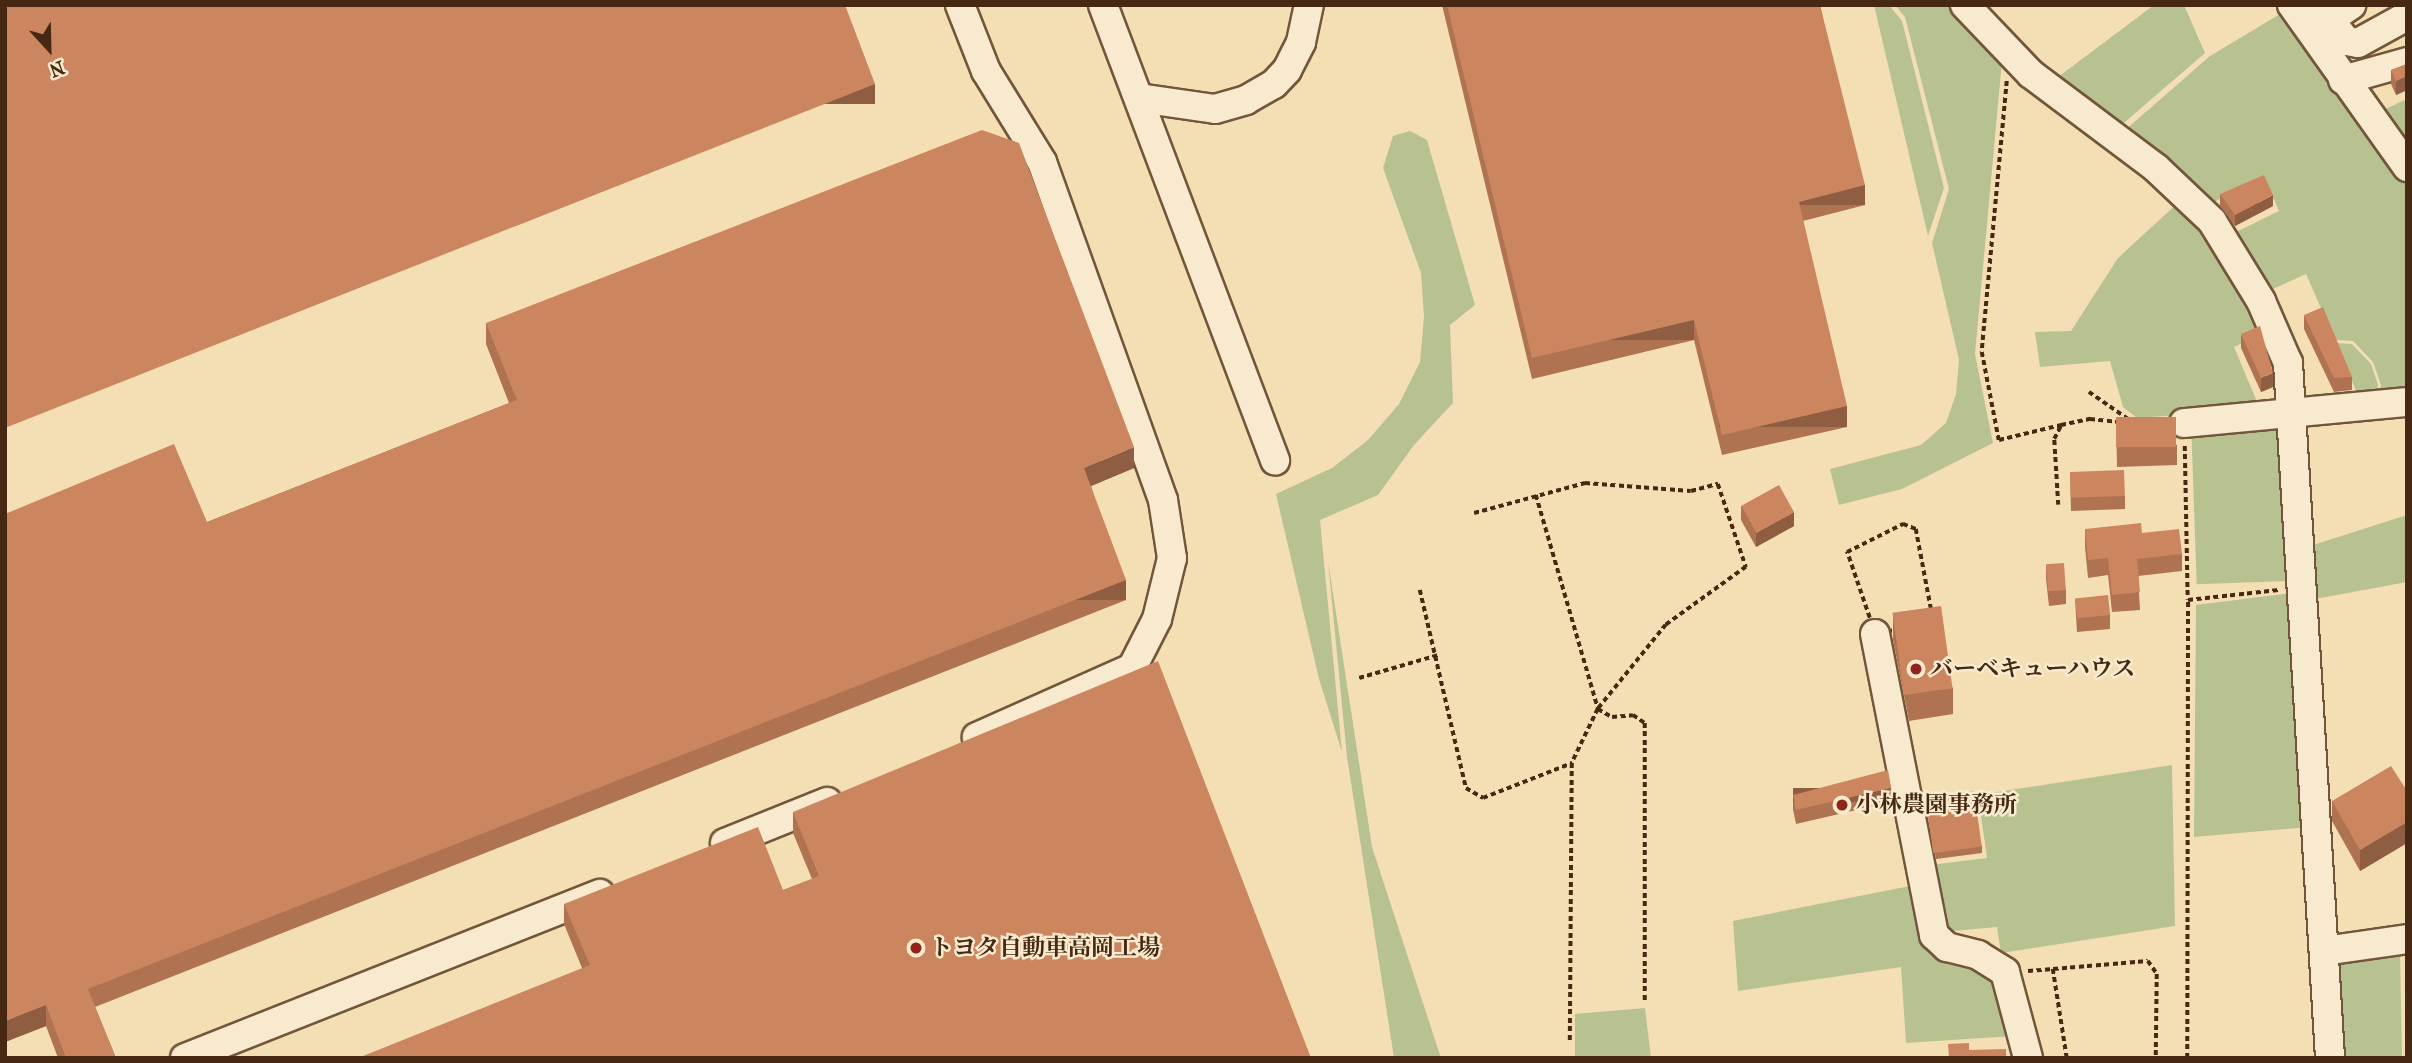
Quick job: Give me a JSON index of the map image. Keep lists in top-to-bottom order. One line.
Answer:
{"places":["バーベキューハウス","小林農園事務所","トヨタ自動車高岡工場"],"north":"bottom"}
